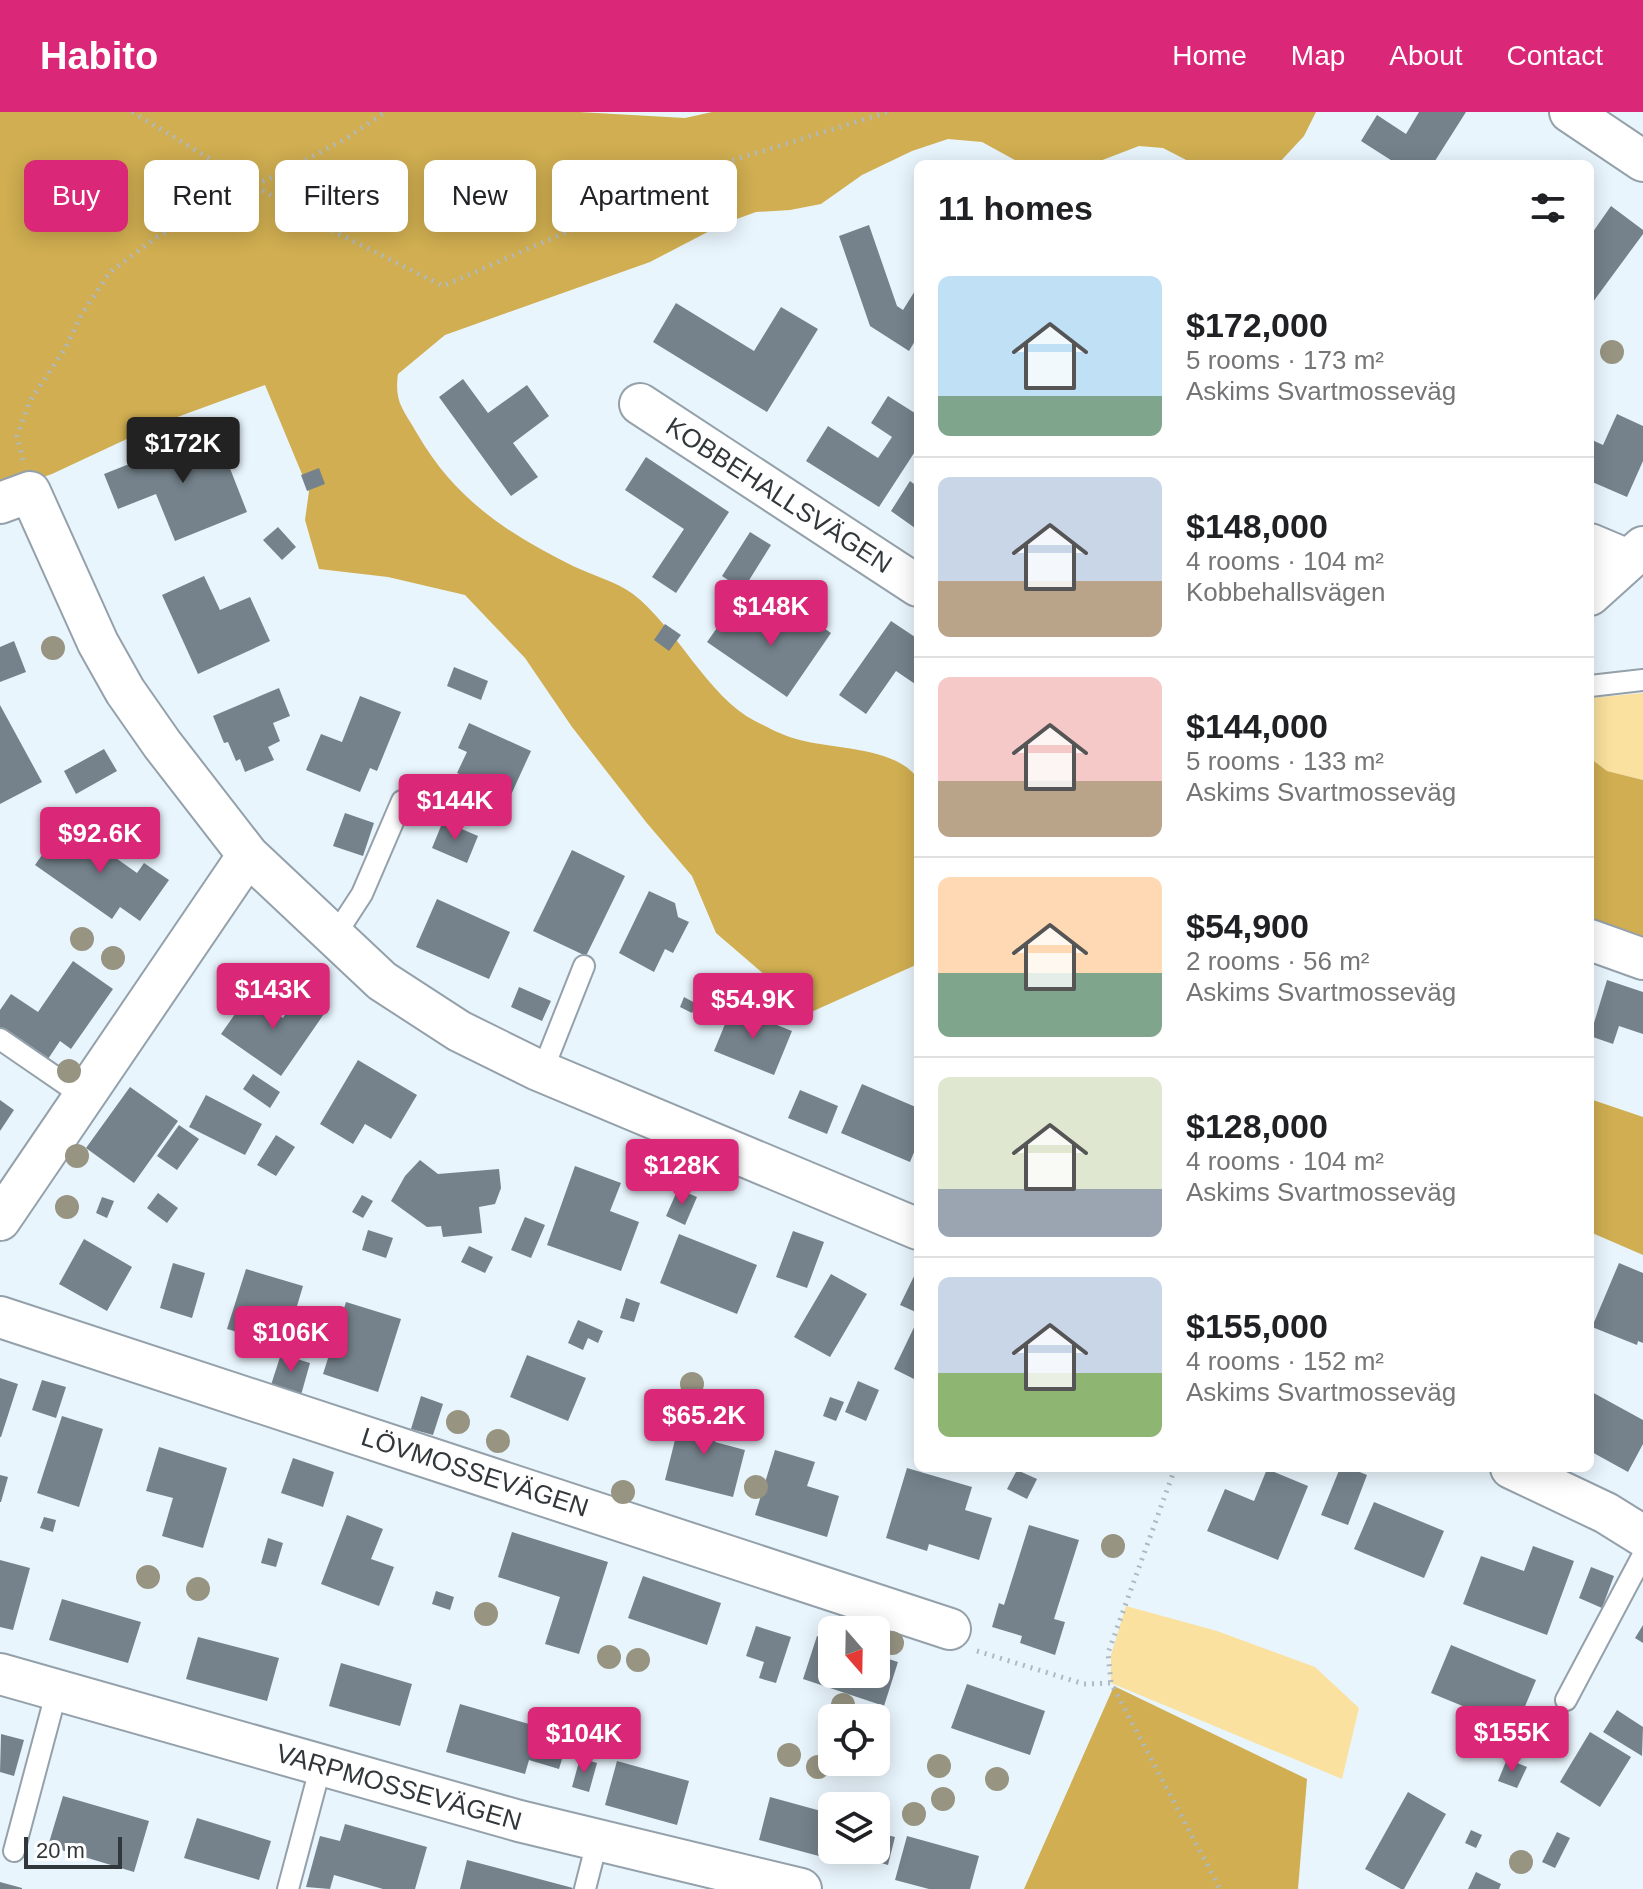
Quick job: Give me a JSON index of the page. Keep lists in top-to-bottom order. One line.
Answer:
{"streets":{"street":["KOBBEHALLSVÄGEN","LÖVMOSSEVÄGEN","VARPMOSSEVÄGEN"]},"scale_bar":"20 m","north":"bottom","page":{"header":"Habito","nav":["Home","Map","About","Contact"],"chip":["Buy","Rent","Filters","New","Apartment"],"heading":"11 homes","list":[{"name":"$172,000","note":"5 rooms · 173 m² · Askims Svartmosseväg"},{"name":"$148,000","note":"4 rooms · 104 m² · Kobbehallsvägen"},{"name":"$144,000","note":"5 rooms · 133 m² · Askims Svartmosseväg"},{"name":"$54,900","note":"2 rooms · 56 m² · Askims Svartmosseväg"},{"name":"$128,000","note":"4 rooms · 104 m² · Askims Svartmosseväg"},{"name":"$155,000","note":"4 rooms · 152 m² · Askims Svartmosseväg"}],"price":["$172K","$148K","$144K","$92.6K","$143K","$54.9K","$128K","$106K","$65.2K","$155K","$104K"],"scale":"20 m"}}
